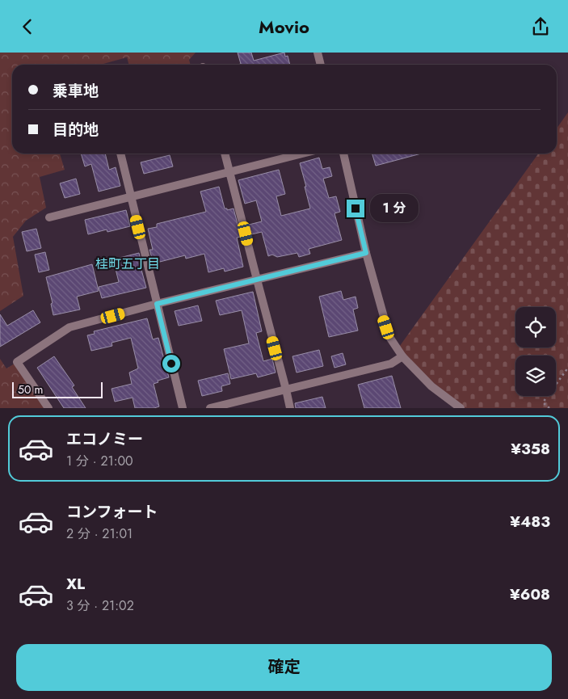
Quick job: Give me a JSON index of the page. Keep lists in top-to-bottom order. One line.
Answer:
{"districts":["桂町五丁目"],"scale_bar":"50 m","page":{"header":"Movio","banner":["乗車地","目的地"],"bubble":"1 分","scale":"50 m","list":[{"name":"エコノミー","note":"1 分 · 21:00","value":"¥358"},{"name":"コンフォート","note":"2 分 · 21:01","value":"¥483"},{"name":"XL","note":"3 分 · 21:02","value":"¥608"}],"buttons":"確定"}}
